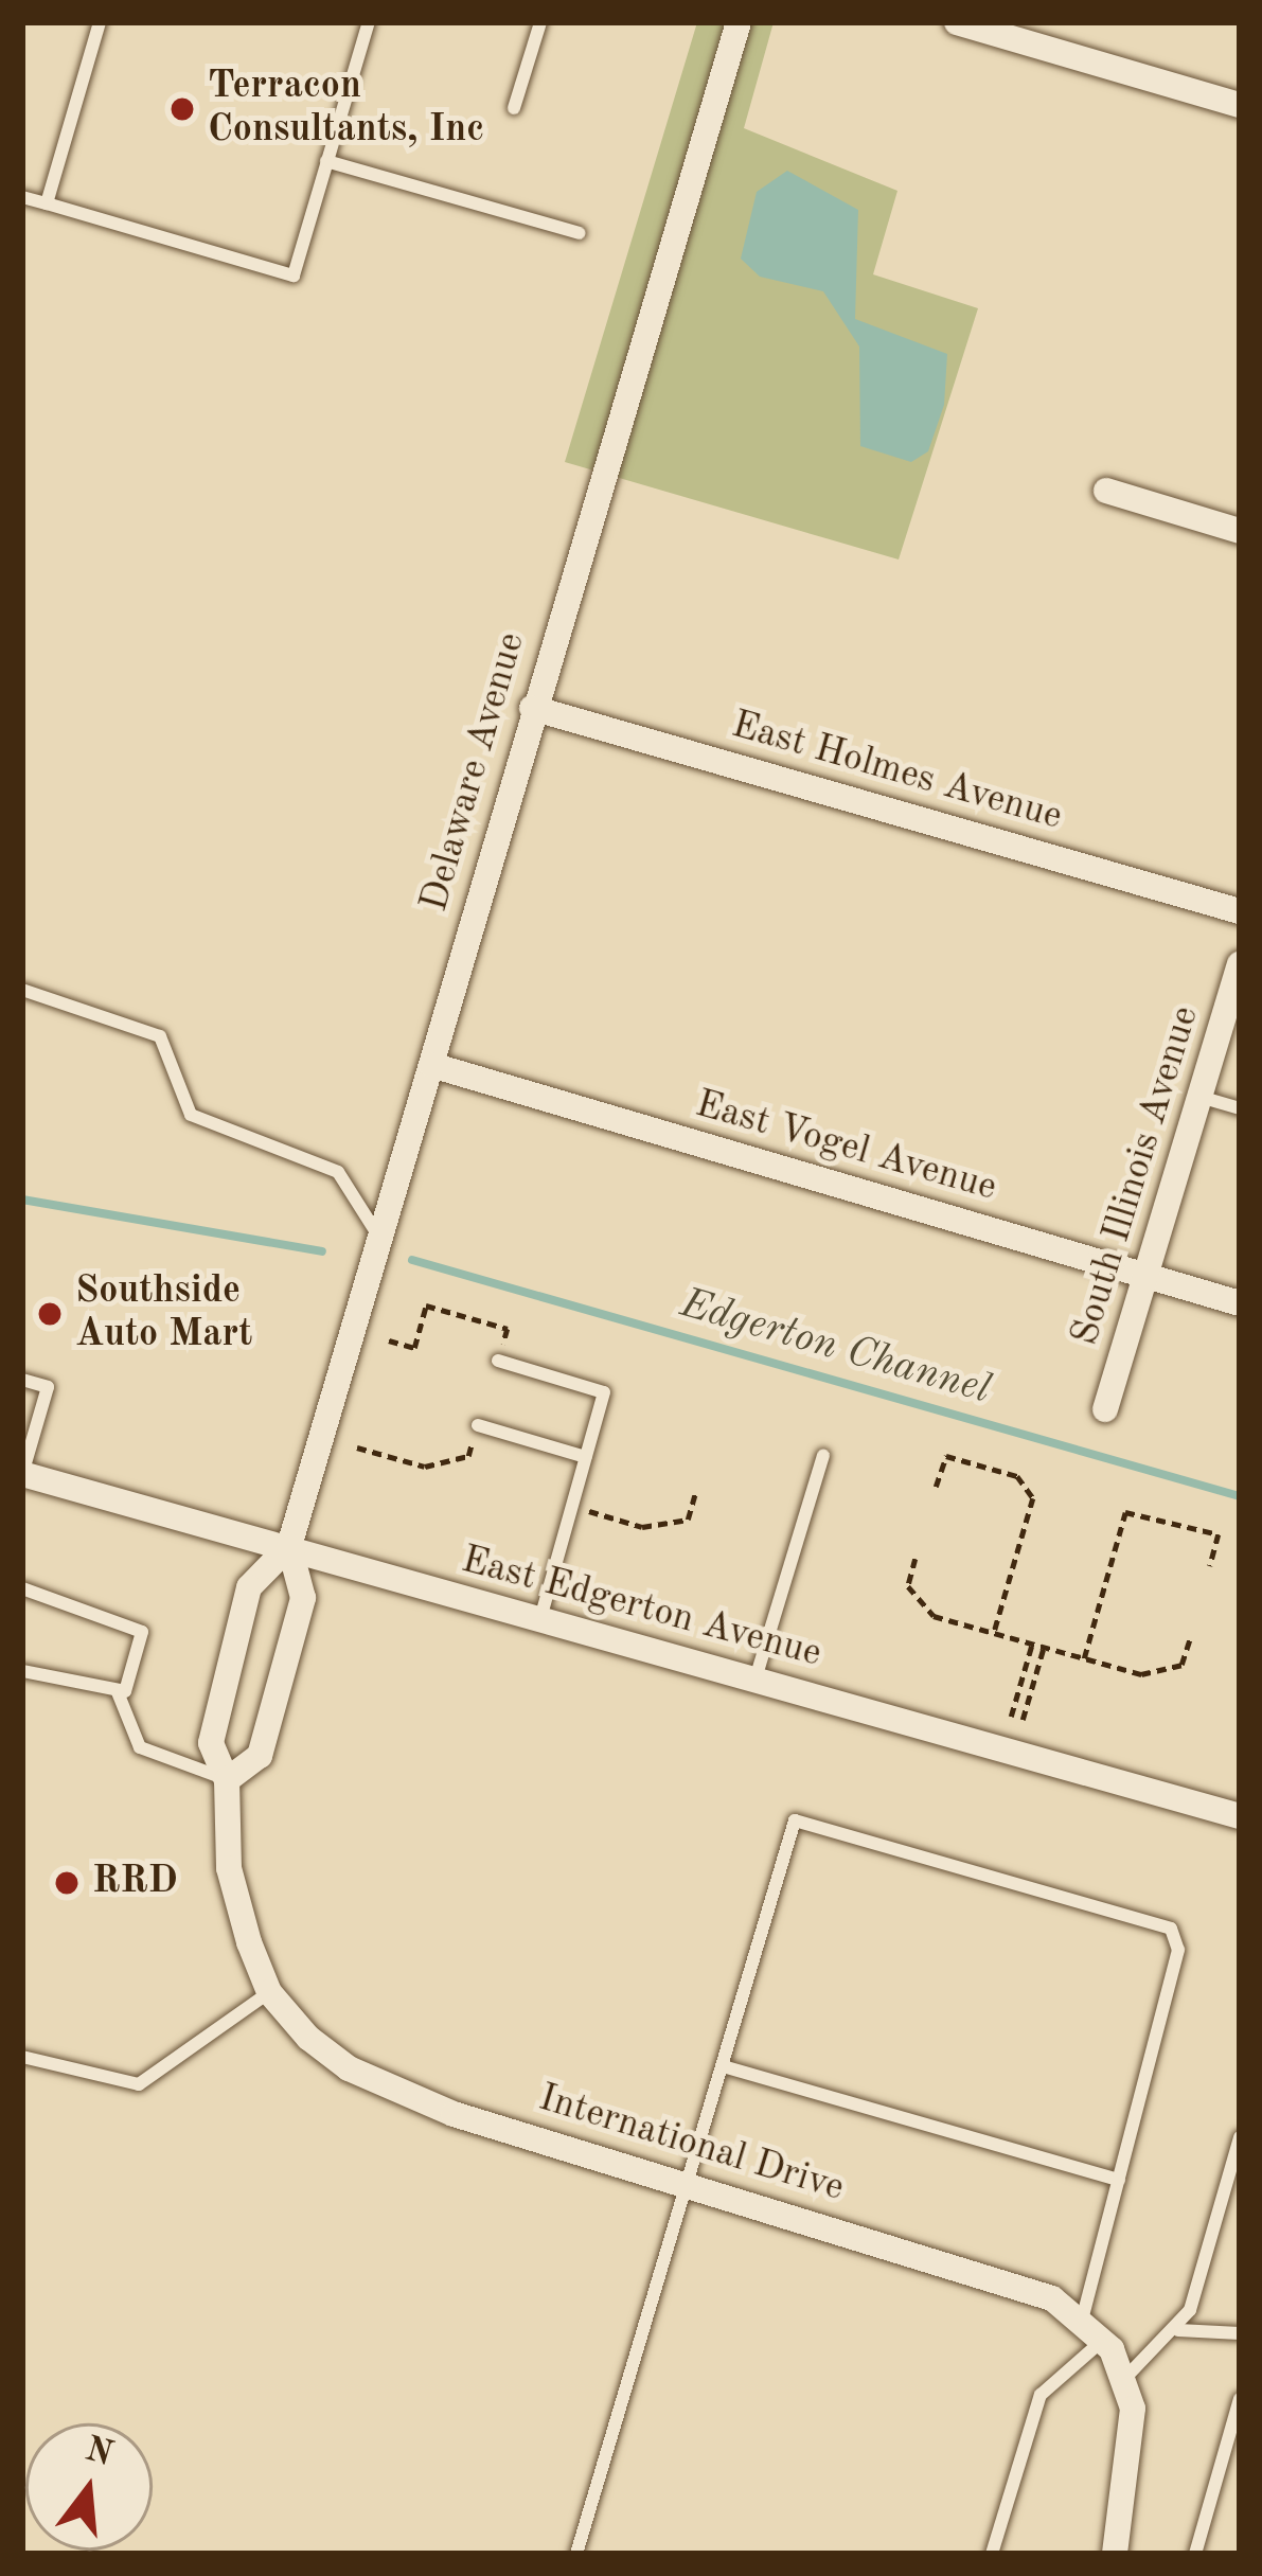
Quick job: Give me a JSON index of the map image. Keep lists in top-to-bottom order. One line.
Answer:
{"streets":{"street":["Delaware Avenue","East Holmes Avenue","East Vogel Avenue","South Illinois Avenue","East Edgerton Avenue","International Drive"]},"crossings":[["Delaware Avenue","East Holmes Avenue"],["Delaware Avenue","East Vogel Avenue"],["Delaware Avenue","East Edgerton Avenue"],["Delaware Avenue","International Drive"],["East Vogel Avenue","South Illinois Avenue"],["East Edgerton Avenue","International Drive"]],"water":["Edgerton Channel"],"places":["Terracon Consultants, Inc","Southside Auto Mart","RRD"],"north":"top"}
